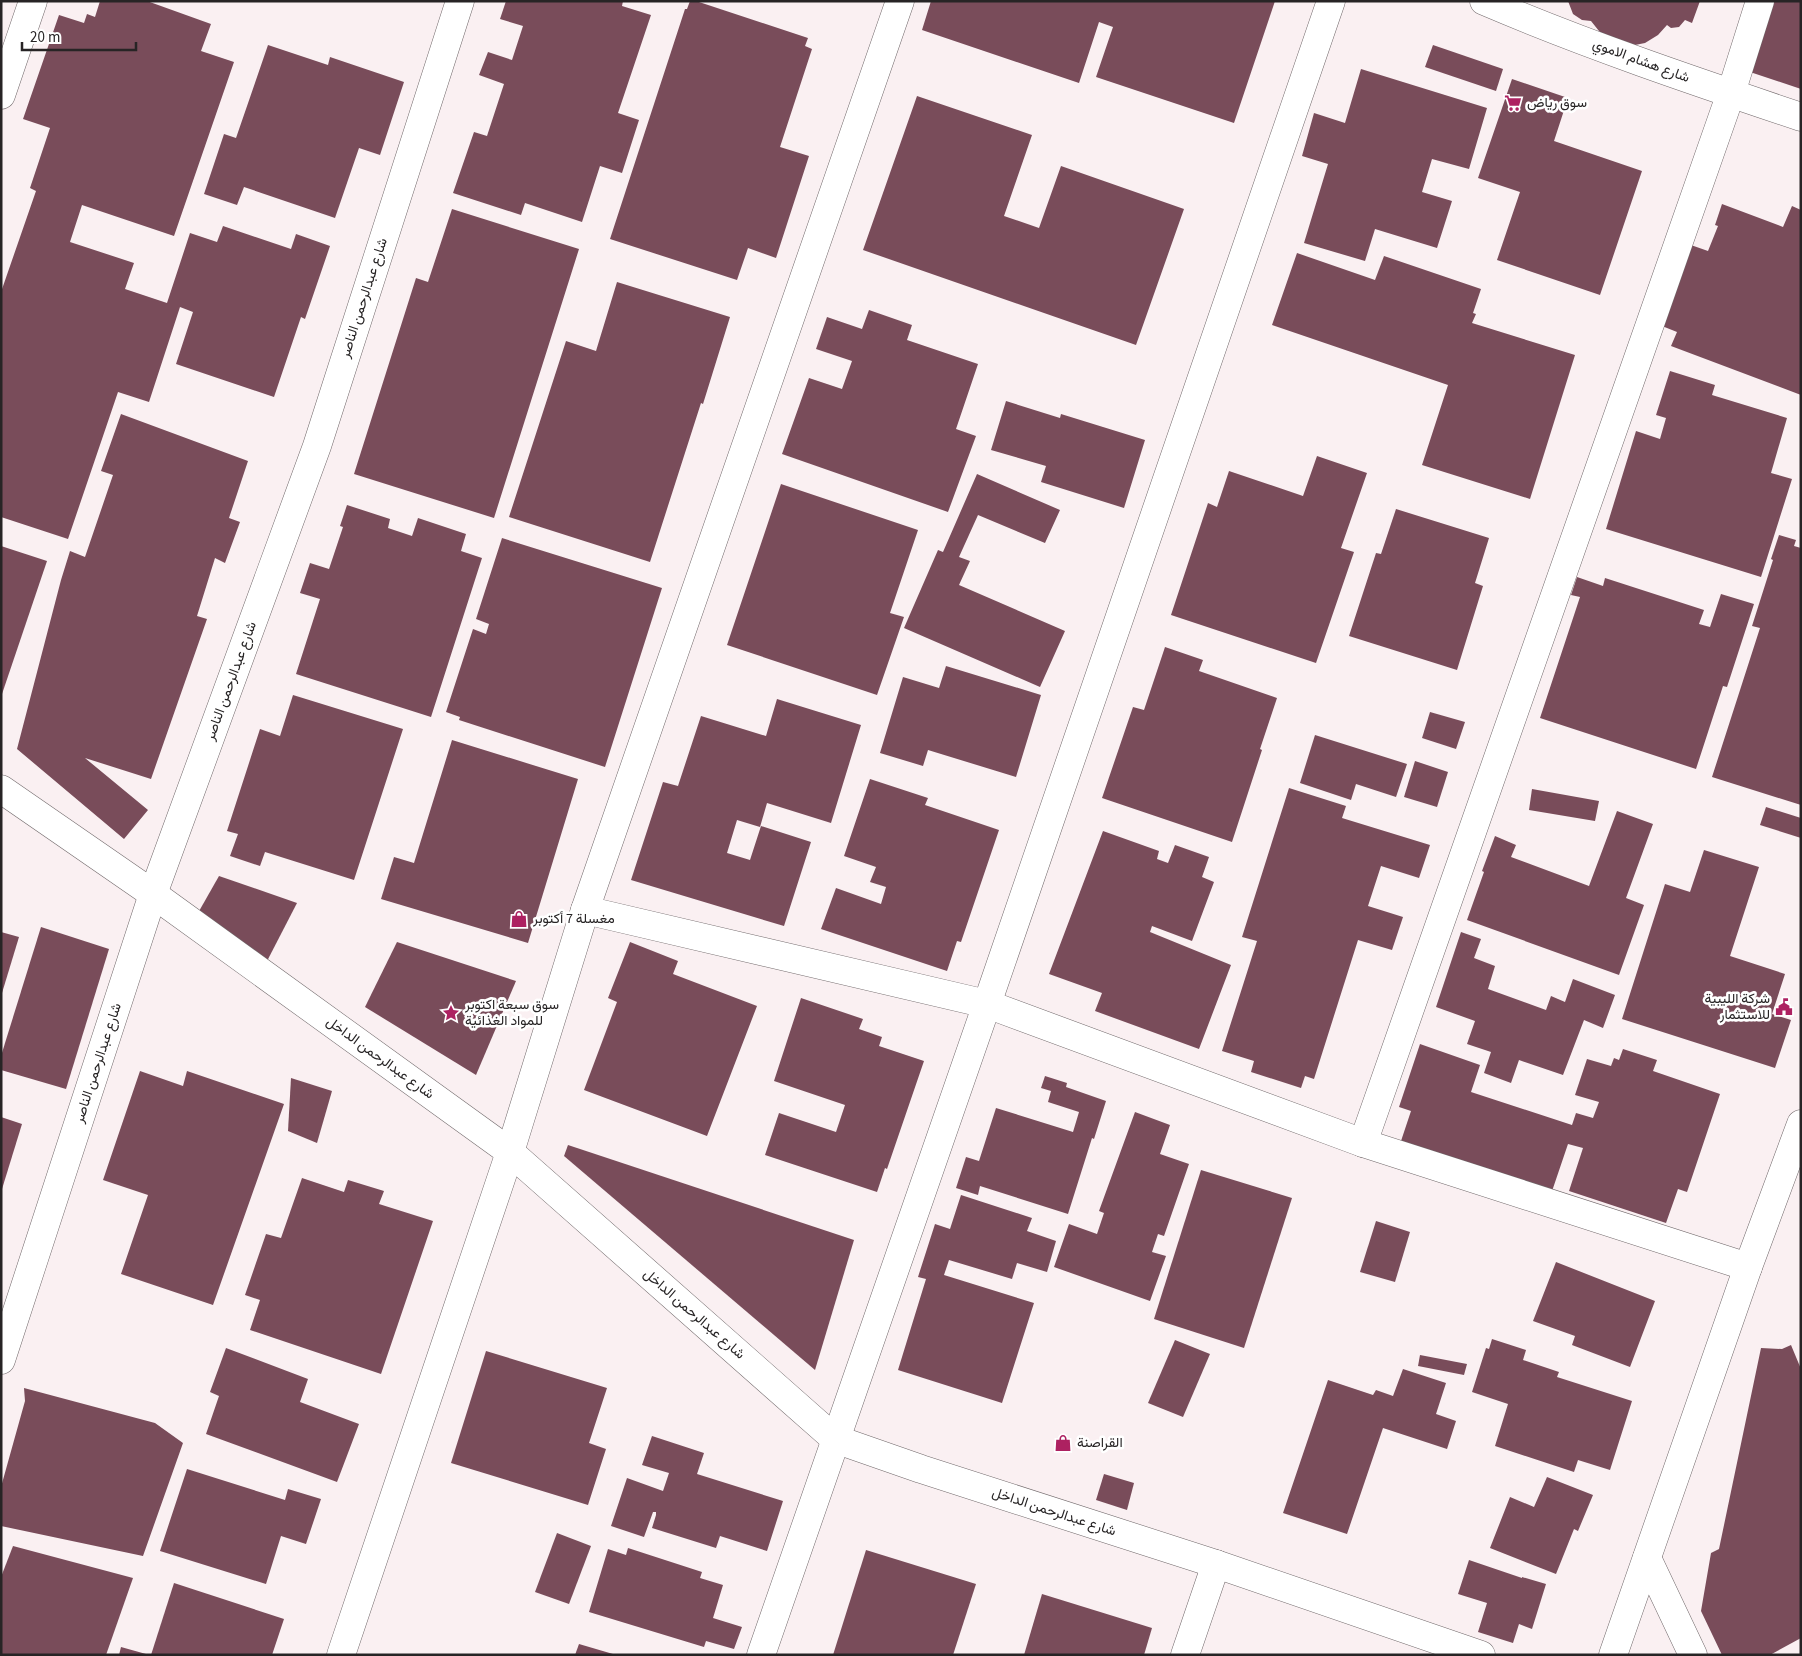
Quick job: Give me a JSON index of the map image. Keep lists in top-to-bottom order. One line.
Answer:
{"streets":{"street":["شارع هشام الاموي","شارع عبدالرحمن الناصر","شارع عبدالرحمن الداخل"]},"crossings":[["شارع عبدالرحمن الناصر","شارع عبدالرحمن الداخل"]],"places":{"supermarket":["سوق رياض"],"shop":["مغسلة 7 أكتوبر","القراصنة"],"public building":["شركة الليبية للاستثمار"],"place":["سوق سبعة اكتوبر للمواد الغذائية"]},"scale_bar":"20 m"}
